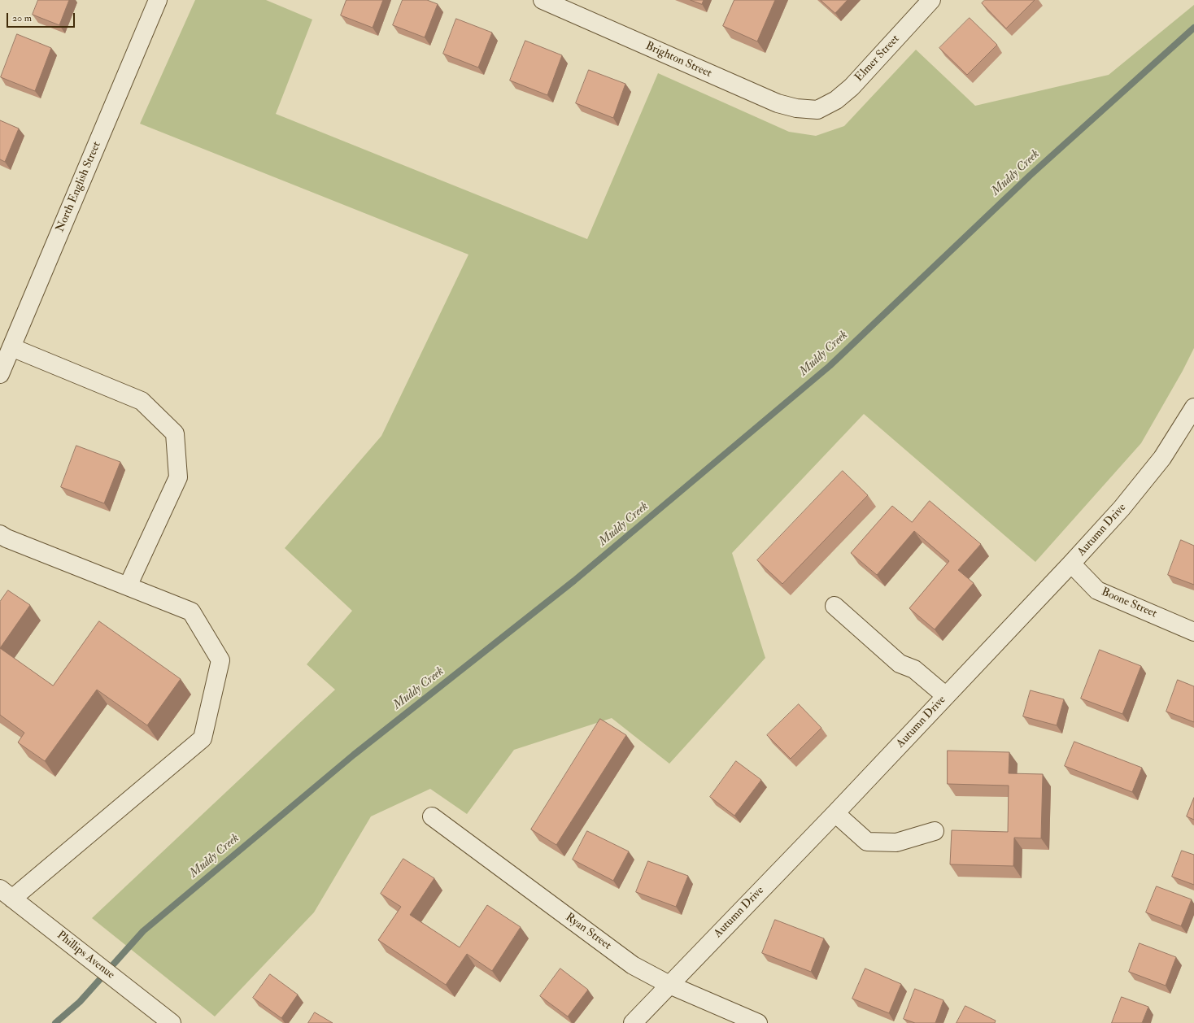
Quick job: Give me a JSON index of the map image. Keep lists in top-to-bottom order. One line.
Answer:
{"streets":{"street":["Elmer Street","Brighton Street","North English Street","Autumn Drive","Boone Street","Ryan Street","Phillips Avenue"]},"crossings":[["Elmer Street","Brighton Street"],["Autumn Drive","Boone Street"],["Autumn Drive","Ryan Street"]],"water":["Muddy Creek"],"scale_bar":"20 m"}
